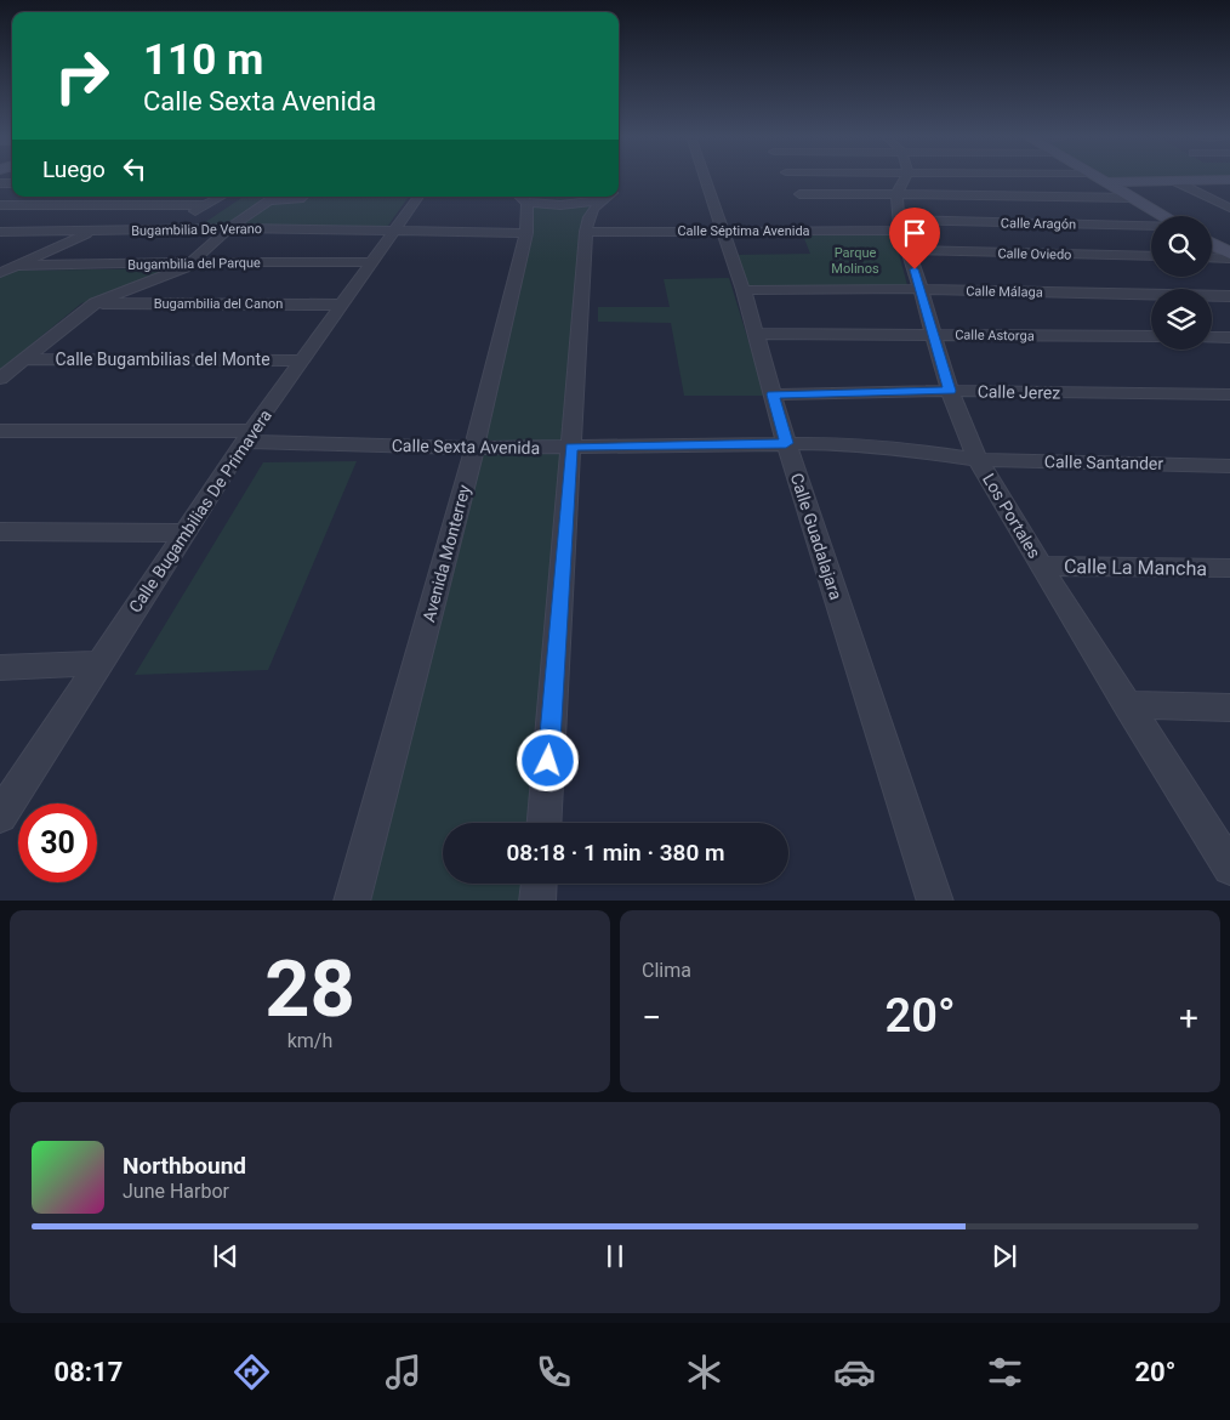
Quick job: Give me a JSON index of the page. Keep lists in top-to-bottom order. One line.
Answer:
{"streets":{"street":["Calle Aragón","Bugambilia De Verano","Calle Séptima Avenida","Calle Oviedo","Bugambilia del Parque","Calle Málaga","Bugambilia del Canon","Calle Astorga","Calle Bugambilias del Monte","Calle Jerez","Calle Sexta Avenida","Calle Santander","Calle Bugambilias De Primavera","Los Portales","Calle Guadalajara","Avenida Monterrey","Calle La Mancha"]},"crossings":[["Calle Aragón","Calle Séptima Avenida"],["Calle Aragón","Calle Oviedo"],["Calle Aragón","Los Portales"],["Bugambilia De Verano","Calle Bugambilias De Primavera"],["Calle Séptima Avenida","Calle Oviedo"],["Calle Séptima Avenida","Los Portales"],["Calle Séptima Avenida","Calle Guadalajara"],["Calle Séptima Avenida","Avenida Monterrey"],["Calle Oviedo","Los Portales"],["Bugambilia del Parque","Calle Bugambilias De Primavera"],["Calle Málaga","Los Portales"],["Calle Málaga","Calle Guadalajara"],["Bugambilia del Canon","Calle Bugambilias De Primavera"],["Calle Astorga","Los Portales"],["Calle Astorga","Calle Guadalajara"],["Calle Bugambilias del Monte","Calle Bugambilias De Primavera"],["Calle Jerez","Los Portales"],["Calle Jerez","Calle Guadalajara"],["Calle Sexta Avenida","Calle Santander"],["Calle Sexta Avenida","Calle Bugambilias De Primavera"],["Calle Sexta Avenida","Los Portales"],["Calle Sexta Avenida","Calle Guadalajara"],["Calle Sexta Avenida","Avenida Monterrey"],["Calle Santander","Los Portales"],["Los Portales","Calle La Mancha"]],"parks":["Parque Molinos"],"page":{"turn":["110 m","Calle Sexta Avenida"],"then":"Luego","limit":"30","trip":"08:18 · 1 min · 380 m","tile":[["28","km/h"],"Clima"],"heat":["−","20°","+"],"song":["Northbound","June Harbor"],"tabs":["08:17","20°"]}}
